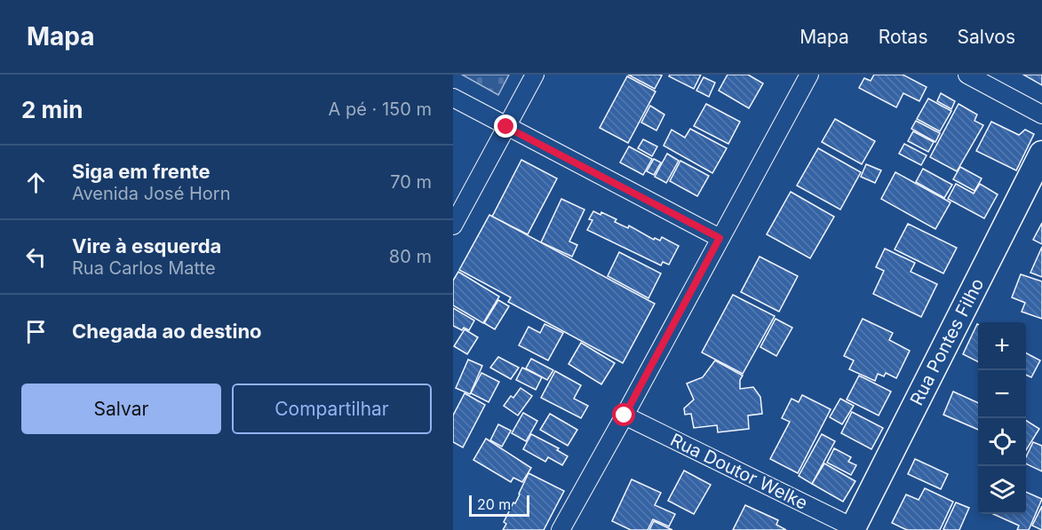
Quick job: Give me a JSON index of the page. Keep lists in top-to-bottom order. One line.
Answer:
{"streets":{"street":["Rua Pontes Filho","Rua Doutor Welke"]},"crossings":[["Rua Pontes Filho","Rua Doutor Welke"]],"scale_bar":"20 m","page":{"header":"Mapa","nav":["Mapa","Rotas","Salvos"],"heading":["2 min","A pé · 150 m"],"list":[["Siga em frente","Avenida José Horn","70 m"],["Vire à esquerda","Rua Carlos Matte","80 m"],"Chegada ao destino"],"map_buttons":["+","−"],"buttons":["Salvar","Compartilhar"],"scale":"20 m"}}
